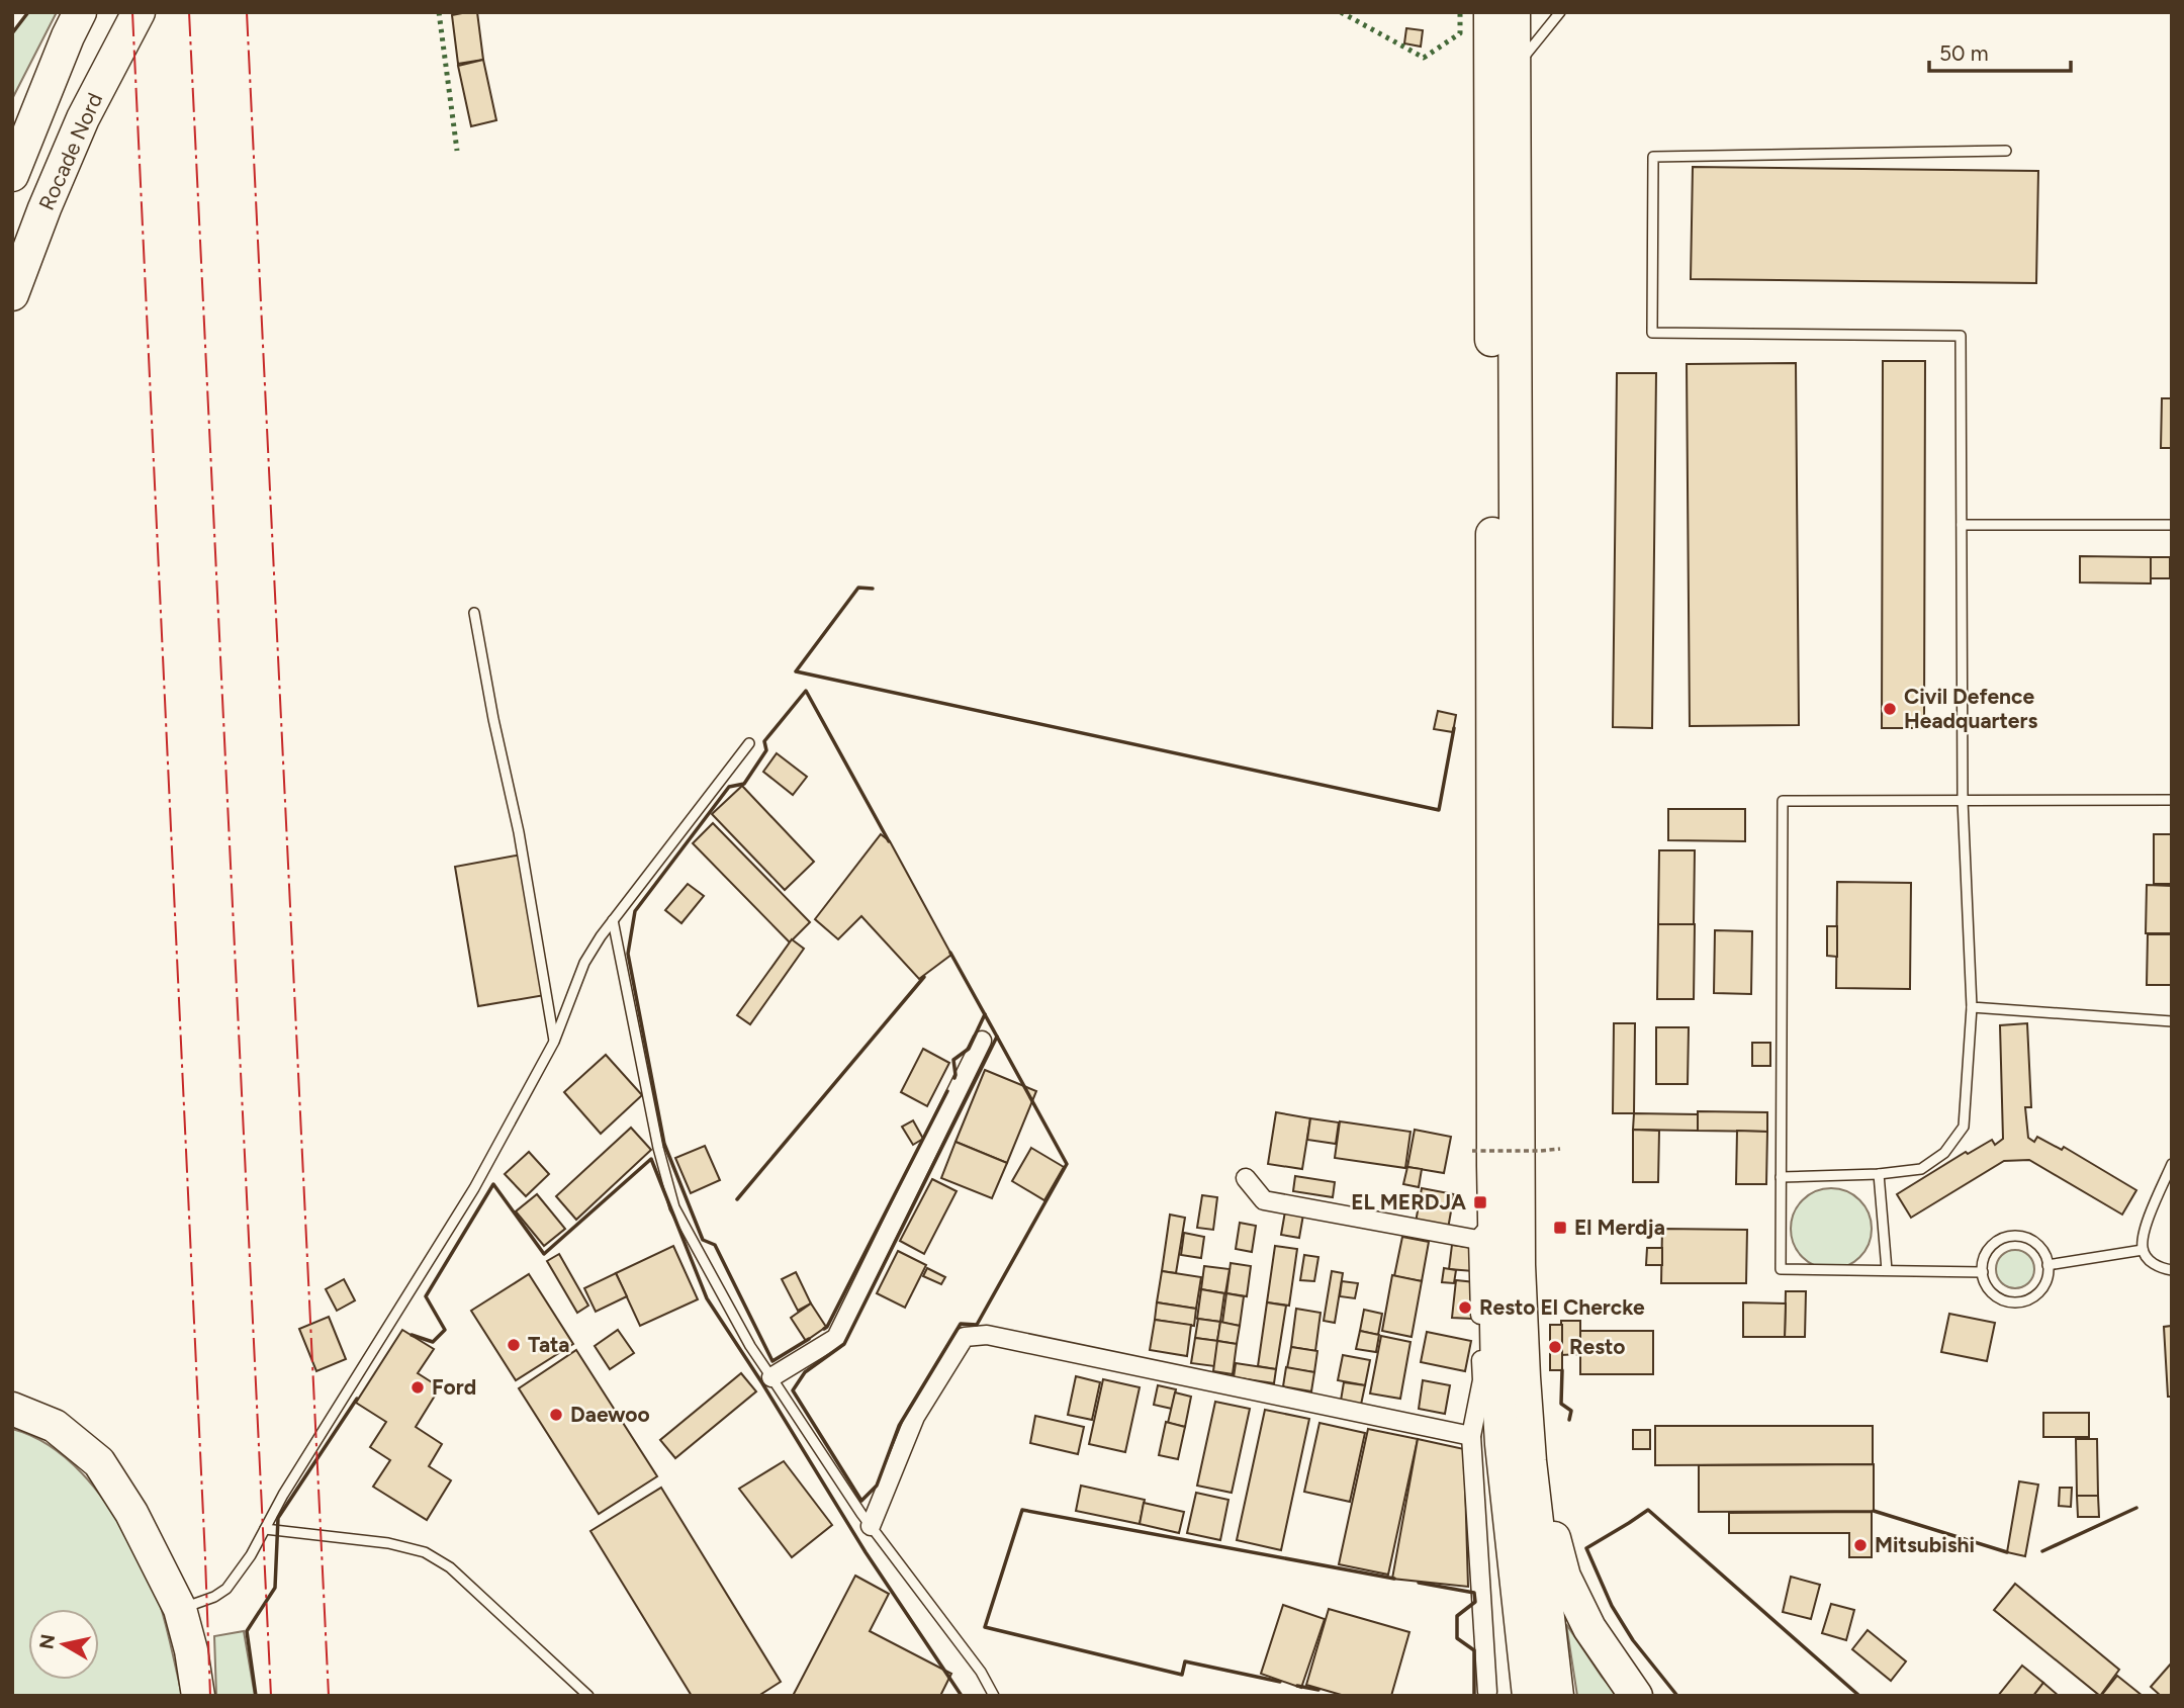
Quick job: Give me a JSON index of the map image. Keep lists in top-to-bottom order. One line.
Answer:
{"streets":{"highway":["Rocade Nord"]},"places":{"other":["Civil Defence Headquarters","Resto El Chercke","Tata","Resto","Ford","Daewoo","Mitsubishi"],"transit":["EL MERDJA","El Merdja"]},"scale_bar":"50 m","north":"left"}
